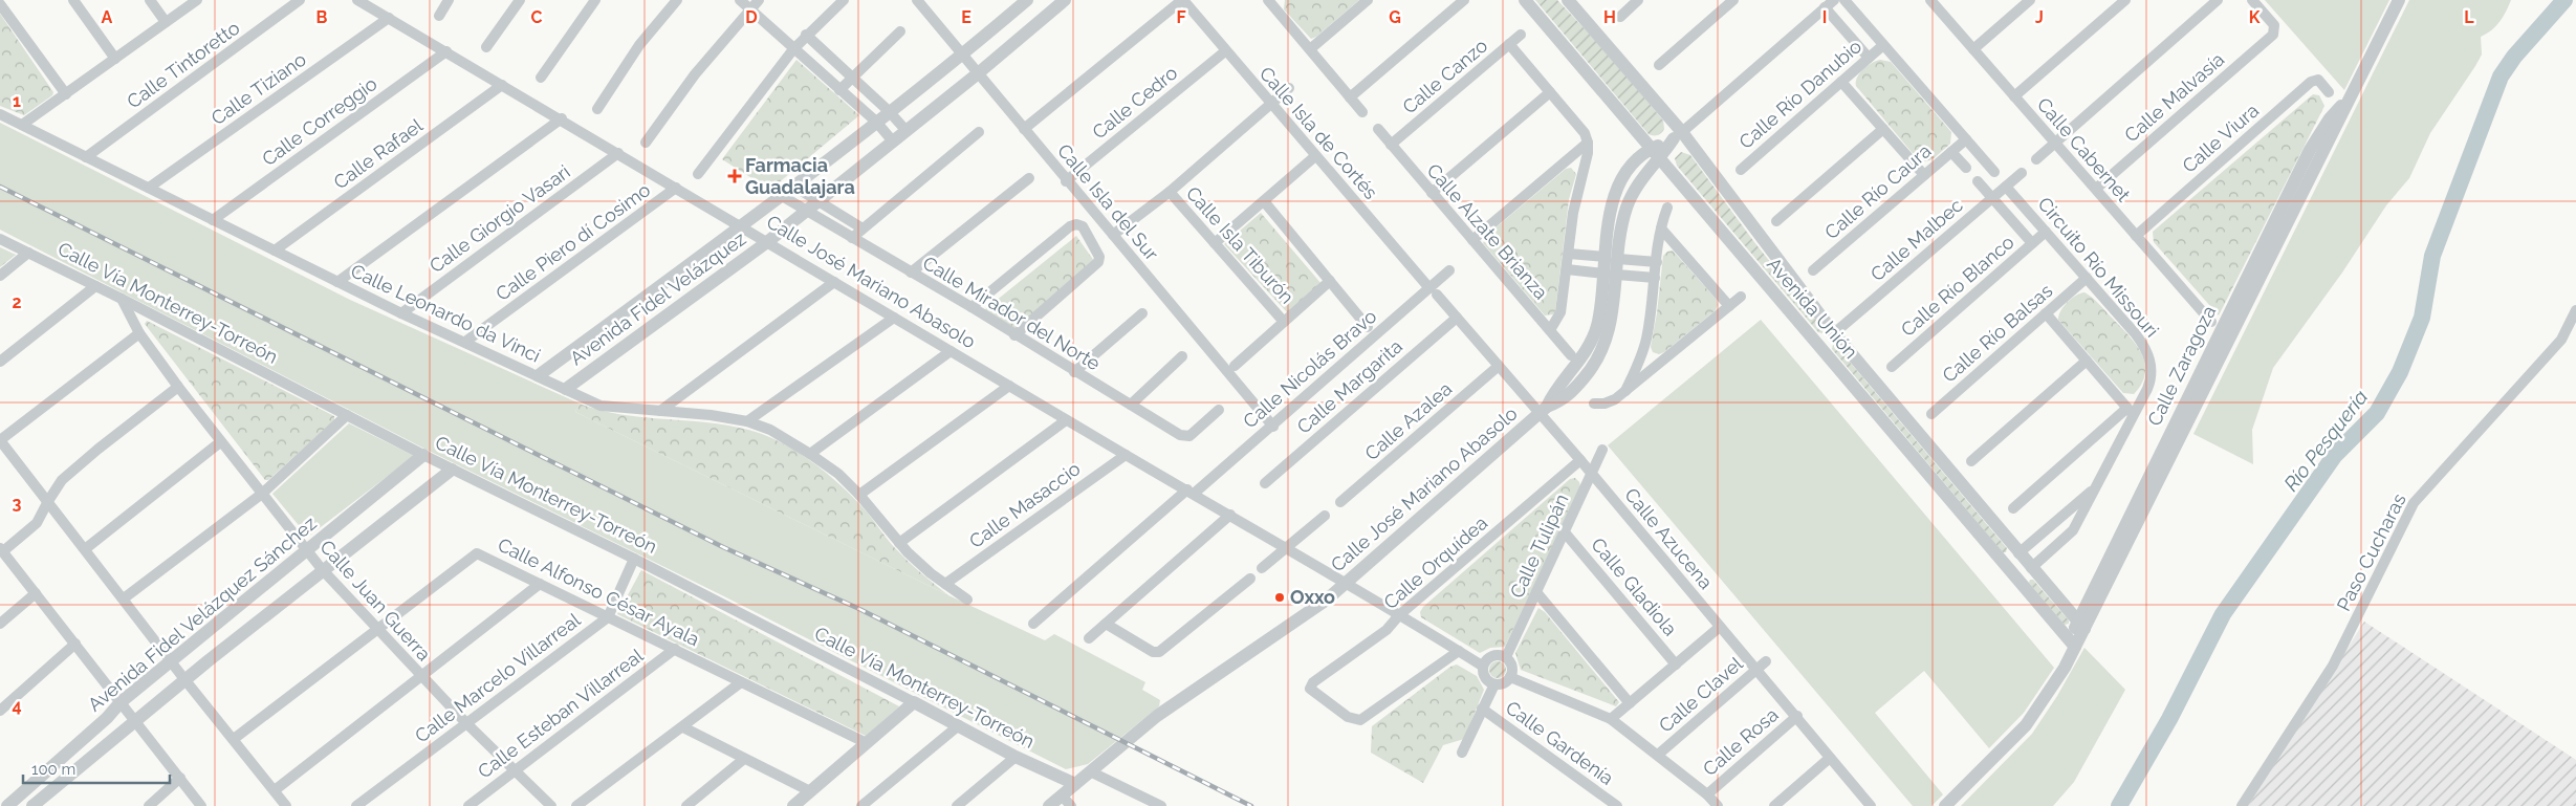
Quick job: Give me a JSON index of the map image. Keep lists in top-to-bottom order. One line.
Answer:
{"streets":{"street":["Calle Tintoretto","Calle Canzo","Calle Tiziano","Calle Río Danubio","Calle Malvasía","Calle Cedro","Calle Correggio","Calle Isla de Cortés","Calle Viura","Calle Cabernet","Calle Rafael","Calle Río Caura","Calle Isla del Sur","Calle Giorgio Vasari","Calle Alzate Brianza","Calle Malbec","Calle Piero dí Cosimo","Calle Isla Tiburón","Circuito Río Missouri","Calle José Mariano Abasolo","Calle Río Blanco","Avenida Fidel Velázquez","Calle Vía Monterrey-Torreón","Avenida Unión","Calle Leonardo da Vinci","Calle Mirador del Norte","Calle Río Balsas","Calle Zaragoza","Calle Nicolás Bravo","Calle Margarita","Calle Azalea","Calle Masaccio","Calle Azucena","Calle Tulipán","Paso Cucharas","Calle Orquídea","Calle Gladiola","Calle Alfonso César Ayala","Calle Juan Guerra","Avenida Fidel Velázquez Sánchez","Calle Marcelo Villarreal","Calle Clavel","Calle Esteban Villarreal","Calle Rosa","Calle Gardenía"]},"crossings":[["Calle Tintoretto","Calle Leonardo da Vinci"],["Calle Canzo","Calle Alzate Brianza"],["Calle Tiziano","Calle José Mariano Abasolo"],["Calle Tiziano","Calle Leonardo da Vinci"],["Calle Malvasía","Calle Cabernet"],["Calle Cedro","Calle Isla de Cortés"],["Calle Cedro","Calle Isla del Sur"],["Calle Correggio","Calle José Mariano Abasolo"],["Calle Correggio","Calle Leonardo da Vinci"],["Calle Isla de Cortés","Calle Nicolás Bravo"],["Calle Isla de Cortés","Calle Azucena"],["Calle Viura","Calle Cabernet"],["Calle Rafael","Calle José Mariano Abasolo"],["Calle Rafael","Calle Leonardo da Vinci"],["Calle Isla del Sur","Avenida Fidel Velázquez"],["Calle Isla del Sur","Calle Nicolás Bravo"],["Calle Giorgio Vasari","Calle José Mariano Abasolo"],["Calle Giorgio Vasari","Calle Leonardo da Vinci"],["Calle Malbec","Circuito Río Missouri"],["Calle Malbec","Avenida Unión"],["Calle Piero dí Cosimo","Calle José Mariano Abasolo"],["Calle Piero dí Cosimo","Calle Leonardo da Vinci"],["Circuito Río Missouri","Calle Río Blanco"],["Circuito Río Missouri","Avenida Unión"],["Circuito Río Missouri","Calle Río Balsas"],["Calle José Mariano Abasolo","Avenida Fidel Velázquez"],["Calle José Mariano Abasolo","Calle Vía Monterrey-Torreón"],["Calle José Mariano Abasolo","Avenida Unión"],["Calle José Mariano Abasolo","Calle Nicolás Bravo"],["Calle José Mariano Abasolo","Calle Masaccio"],["Calle José Mariano Abasolo","Calle Azucena"],["Calle José Mariano Abasolo","Calle Tulipán"],["Calle José Mariano Abasolo","Calle Orquídea"],["Avenida Fidel Velázquez","Calle Leonardo da Vinci"],["Avenida Fidel Velázquez","Calle Mirador del Norte"],["Calle Vía Monterrey-Torreón","Calle Juan Guerra"],["Calle Vía Monterrey-Torreón","Avenida Fidel Velázquez Sánchez"],["Calle Vía Monterrey-Torreón","Calle Marcelo Villarreal"],["Avenida Unión","Calle Zaragoza"],["Calle Leonardo da Vinci","Calle Masaccio"],["Calle Nicolás Bravo","Calle Azucena"],["Calle Margarita","Calle Azucena"],["Calle Azalea","Calle Azucena"],["Calle Azucena","Calle Tulipán"],["Calle Azucena","Calle Orquídea"],["Calle Azucena","Calle Clavel"],["Calle Azucena","Calle Rosa"],["Calle Tulipán","Calle Gladiola"],["Calle Alfonso César Ayala","Calle Juan Guerra"],["Calle Alfonso César Ayala","Calle Marcelo Villarreal"],["Calle Alfonso César Ayala","Calle Esteban Villarreal"],["Calle Juan Guerra","Avenida Fidel Velázquez Sánchez"],["Calle Juan Guerra","Calle Marcelo Villarreal"],["Calle Juan Guerra","Calle Esteban Villarreal"]],"water":["Río Pesquería"],"places":{"health":["Farmacia Guadalajara"],"other":["Oxxo"]},"scale_bar":"100 m","grid":{"columns":["A","B","C","D","E","F","G","H","I","J","K","L"],"rows":["1","2","3","4"]}}
